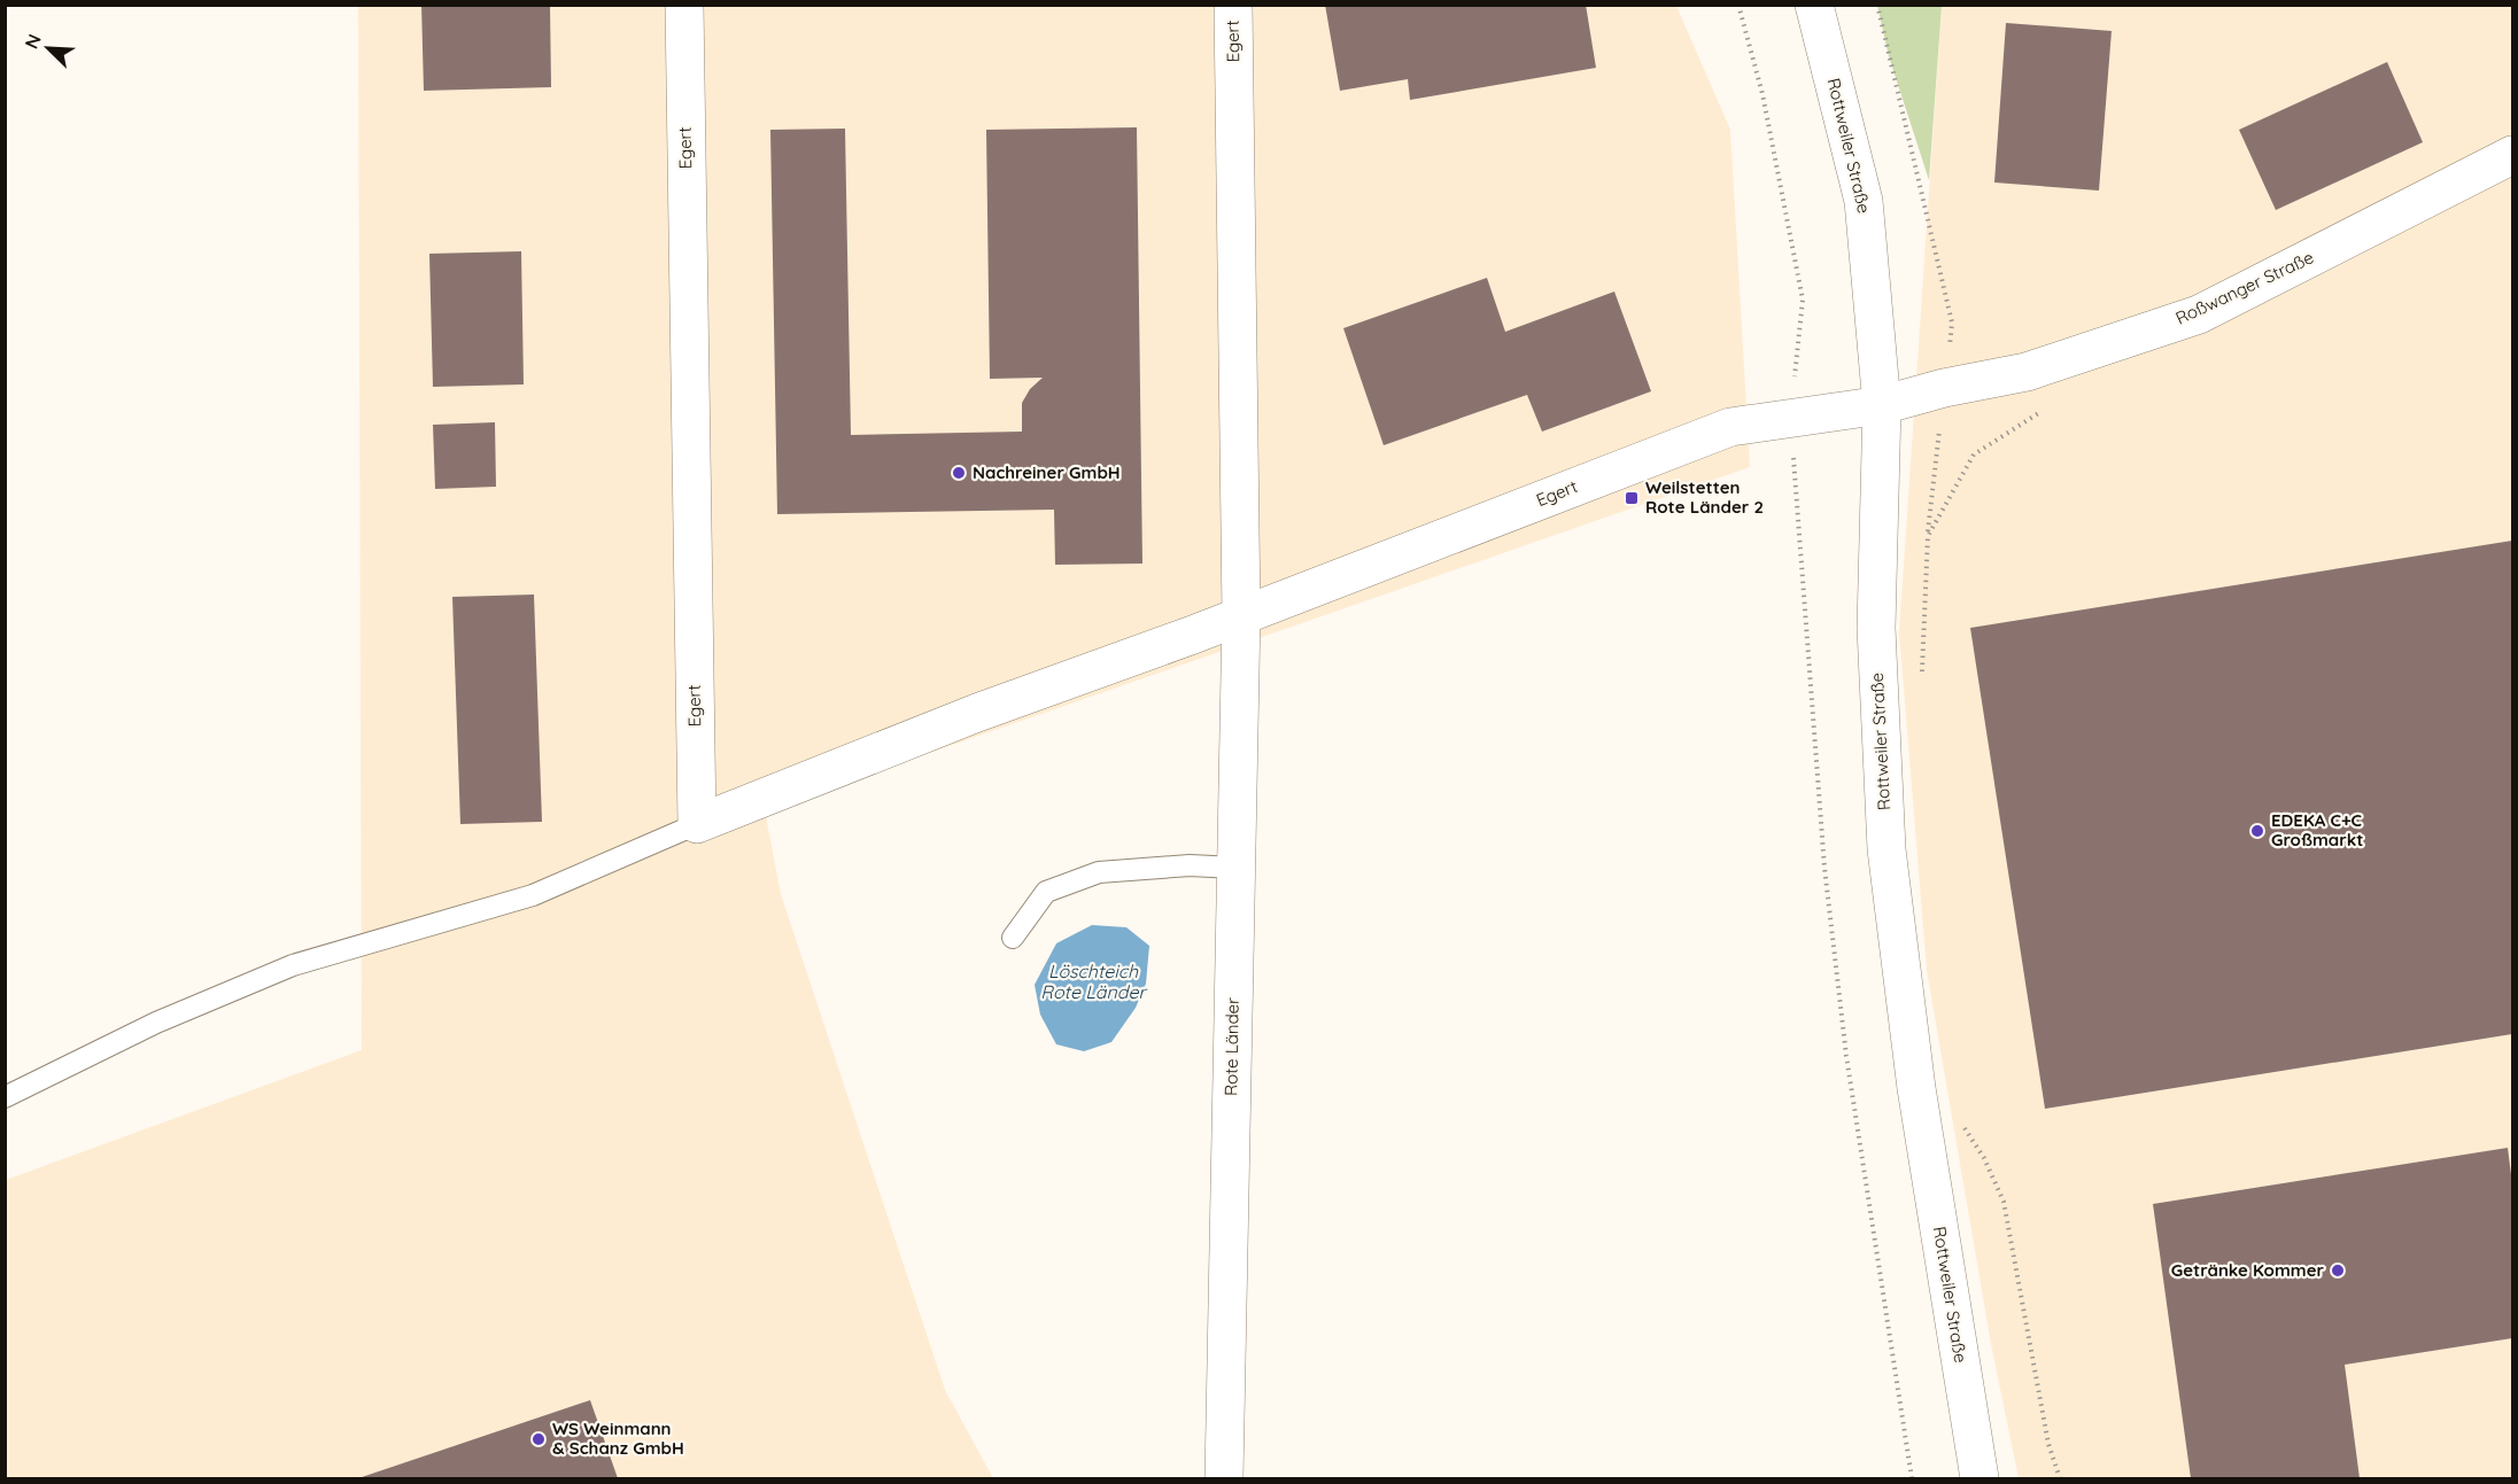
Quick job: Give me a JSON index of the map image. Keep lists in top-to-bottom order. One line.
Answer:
{"streets":{"street":["Egert","Rottweiler Straße","Roßwanger Straße","Rote Länder"]},"crossings":[["Egert","Rottweiler Straße"],["Egert","Roßwanger Straße"],["Egert","Rote Länder"],["Rottweiler Straße","Roßwanger Straße"]],"water":["Löschteich Rote Länder"],"places":{"other":["Nachreiner GmbH","EDEKA C+C Großmarkt","Getränke Kommer","WS Weinmann & Schanz GmbH"],"transit":["Weilstetten Rote Länder 2"]},"north":"top left"}
